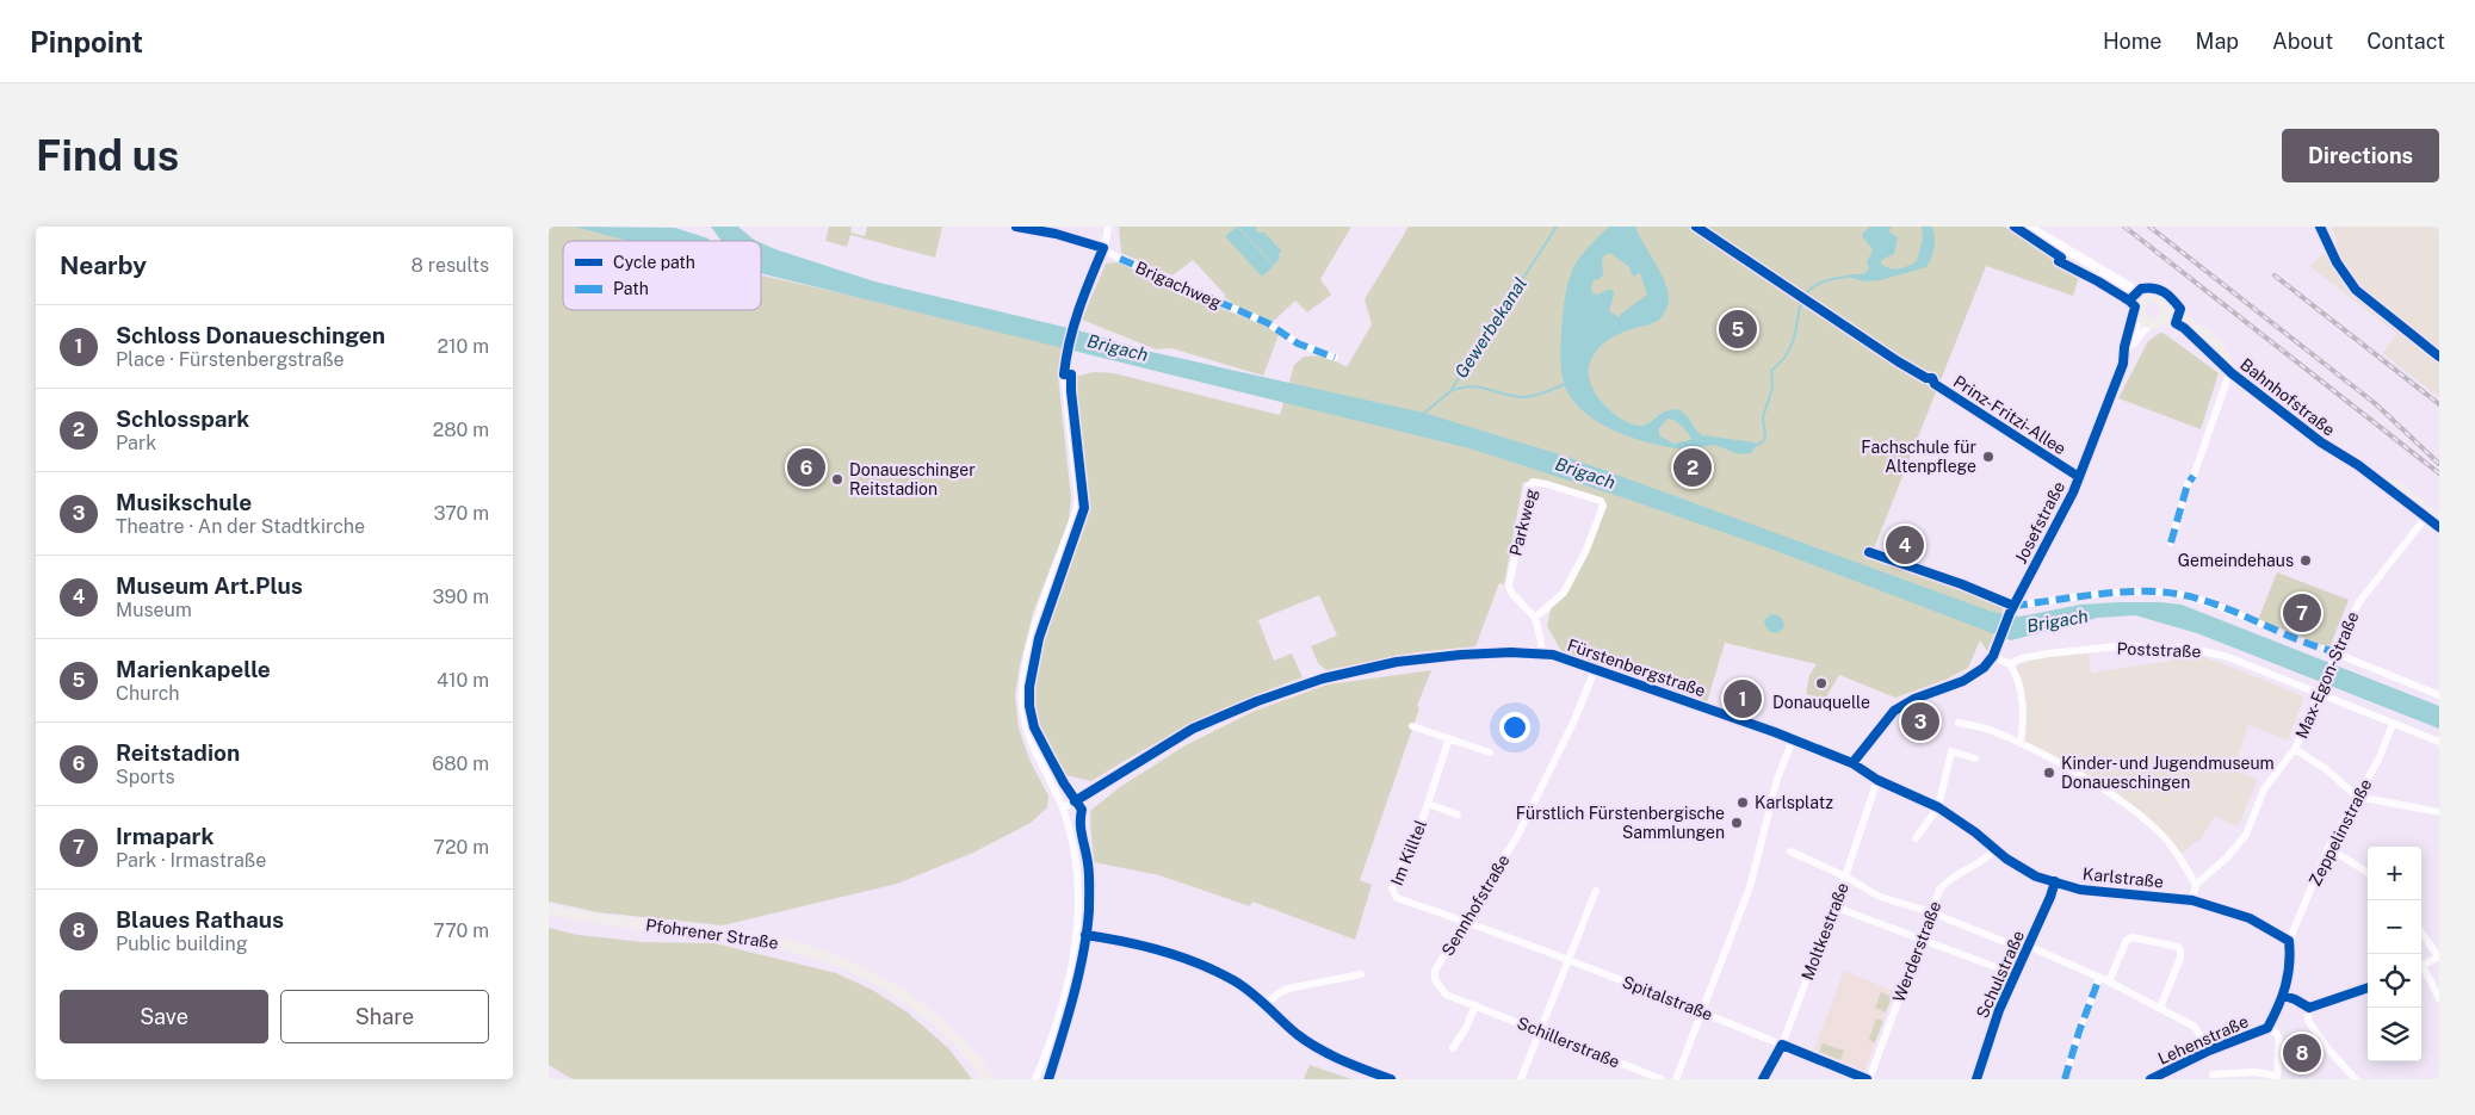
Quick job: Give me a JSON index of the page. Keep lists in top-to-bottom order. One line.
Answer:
{"streets":{"main road":["Bahnhofstraße","Pfohrener Straße"],"street":["Brigachweg","Prinz-Fritzi-Allee","Parkweg","Josefstraße","Poststraße","Fürstenbergstraße","Max-Egon-Straße","Zeppelinstraße","Im Killtel","Karlstraße","Sennhofstraße","Moltkestraße","Werderstraße","Schulstraße","Spitalstraße","Lehenstraße","Schillerstraße"]},"crossings":[["Bahnhofstraße","Josefstraße"],["Bahnhofstraße","Max-Egon-Straße"],["Prinz-Fritzi-Allee","Josefstraße"],["Poststraße","Max-Egon-Straße"],["Poststraße","Zeppelinstraße"],["Fürstenbergstraße","Karlstraße"],["Fürstenbergstraße","Sennhofstraße"],["Zeppelinstraße","Karlstraße"],["Im Killtel","Sennhofstraße"],["Im Killtel","Spitalstraße"],["Karlstraße","Moltkestraße"],["Karlstraße","Werderstraße"],["Karlstraße","Schulstraße"],["Sennhofstraße","Spitalstraße"],["Sennhofstraße","Schillerstraße"],["Moltkestraße","Spitalstraße"],["Werderstraße","Spitalstraße"]],"water":["Gewerbekanal","Brigach"],"places":["Fachschule für Altenpflege","Donaueschinger Reitstadion","Gemeindehaus","Donauquelle","Kinder- und Jugendmuseum Donaueschingen","Karlsplatz","Fürstlich Fürstenbergische Sammlungen"],"legend":["Cycle path","Path"],"page":{"header":"Pinpoint","nav":["Home","Map","About","Contact"],"buttons":["Directions",["Save","Share"]],"title":"Find us","heading":["Nearby","8 results"],"list":[{"mark":"1","name":"Schloss Donaueschingen","note":"Place · Fürstenbergstraße","value":"210 m"},{"mark":"2","name":"Schlosspark","note":"Park","value":"280 m"},{"mark":"3","name":"Musikschule","note":"Theatre · An der Stadtkirche","value":"370 m"},{"mark":"4","name":"Museum Art.Plus","note":"Museum","value":"390 m"},{"mark":"5","name":"Marienkapelle","note":"Church","value":"410 m"},{"mark":"6","name":"Reitstadion","note":"Sports","value":"680 m"},{"mark":"7","name":"Irmapark","note":"Park · Irmastraße","value":"720 m"},{"mark":"8","name":"Blaues Rathaus","note":"Public building","value":"770 m"}],"pins":["5","2","6","4","7","1","3","8"],"map_buttons":["+","−"]}}
